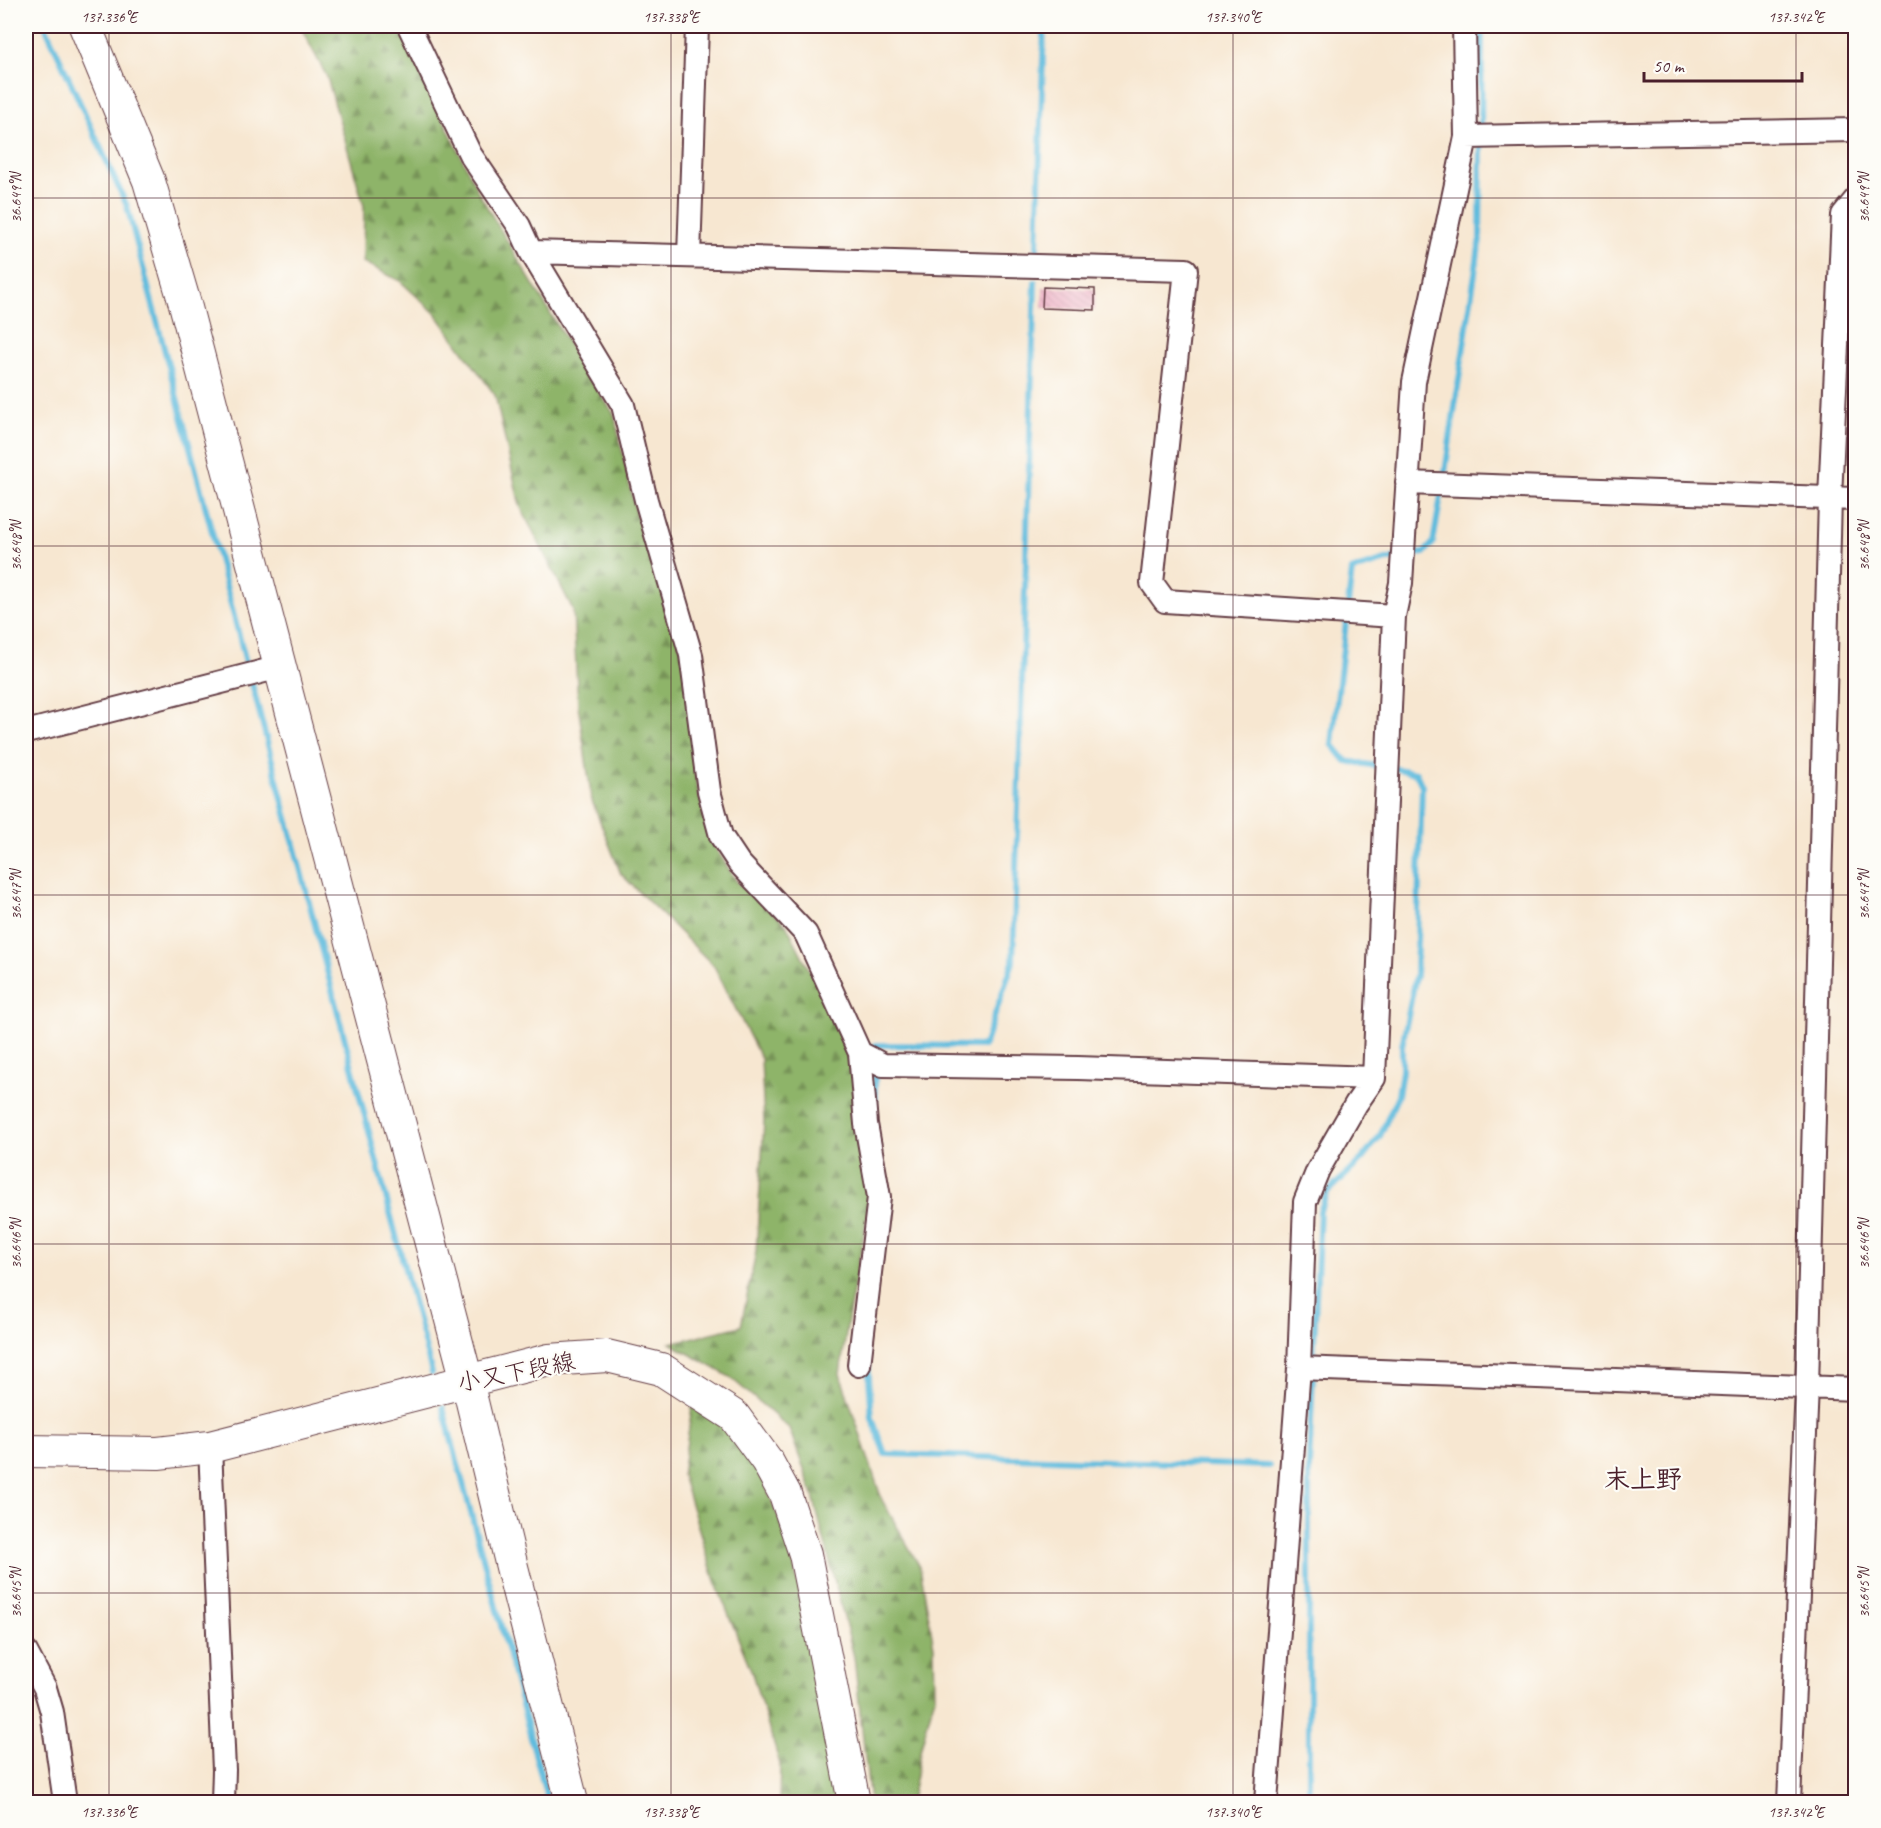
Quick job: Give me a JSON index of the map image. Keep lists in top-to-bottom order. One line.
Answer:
{"streets":{"street":["小又下段線"]},"districts":["末上野"],"scale_bar":"50 m","coordinates":["137.336°E","137.338°E","137.340°E","137.342°E","36.649°N","36.648°N","36.647°N","36.646°N","36.645°N"]}
